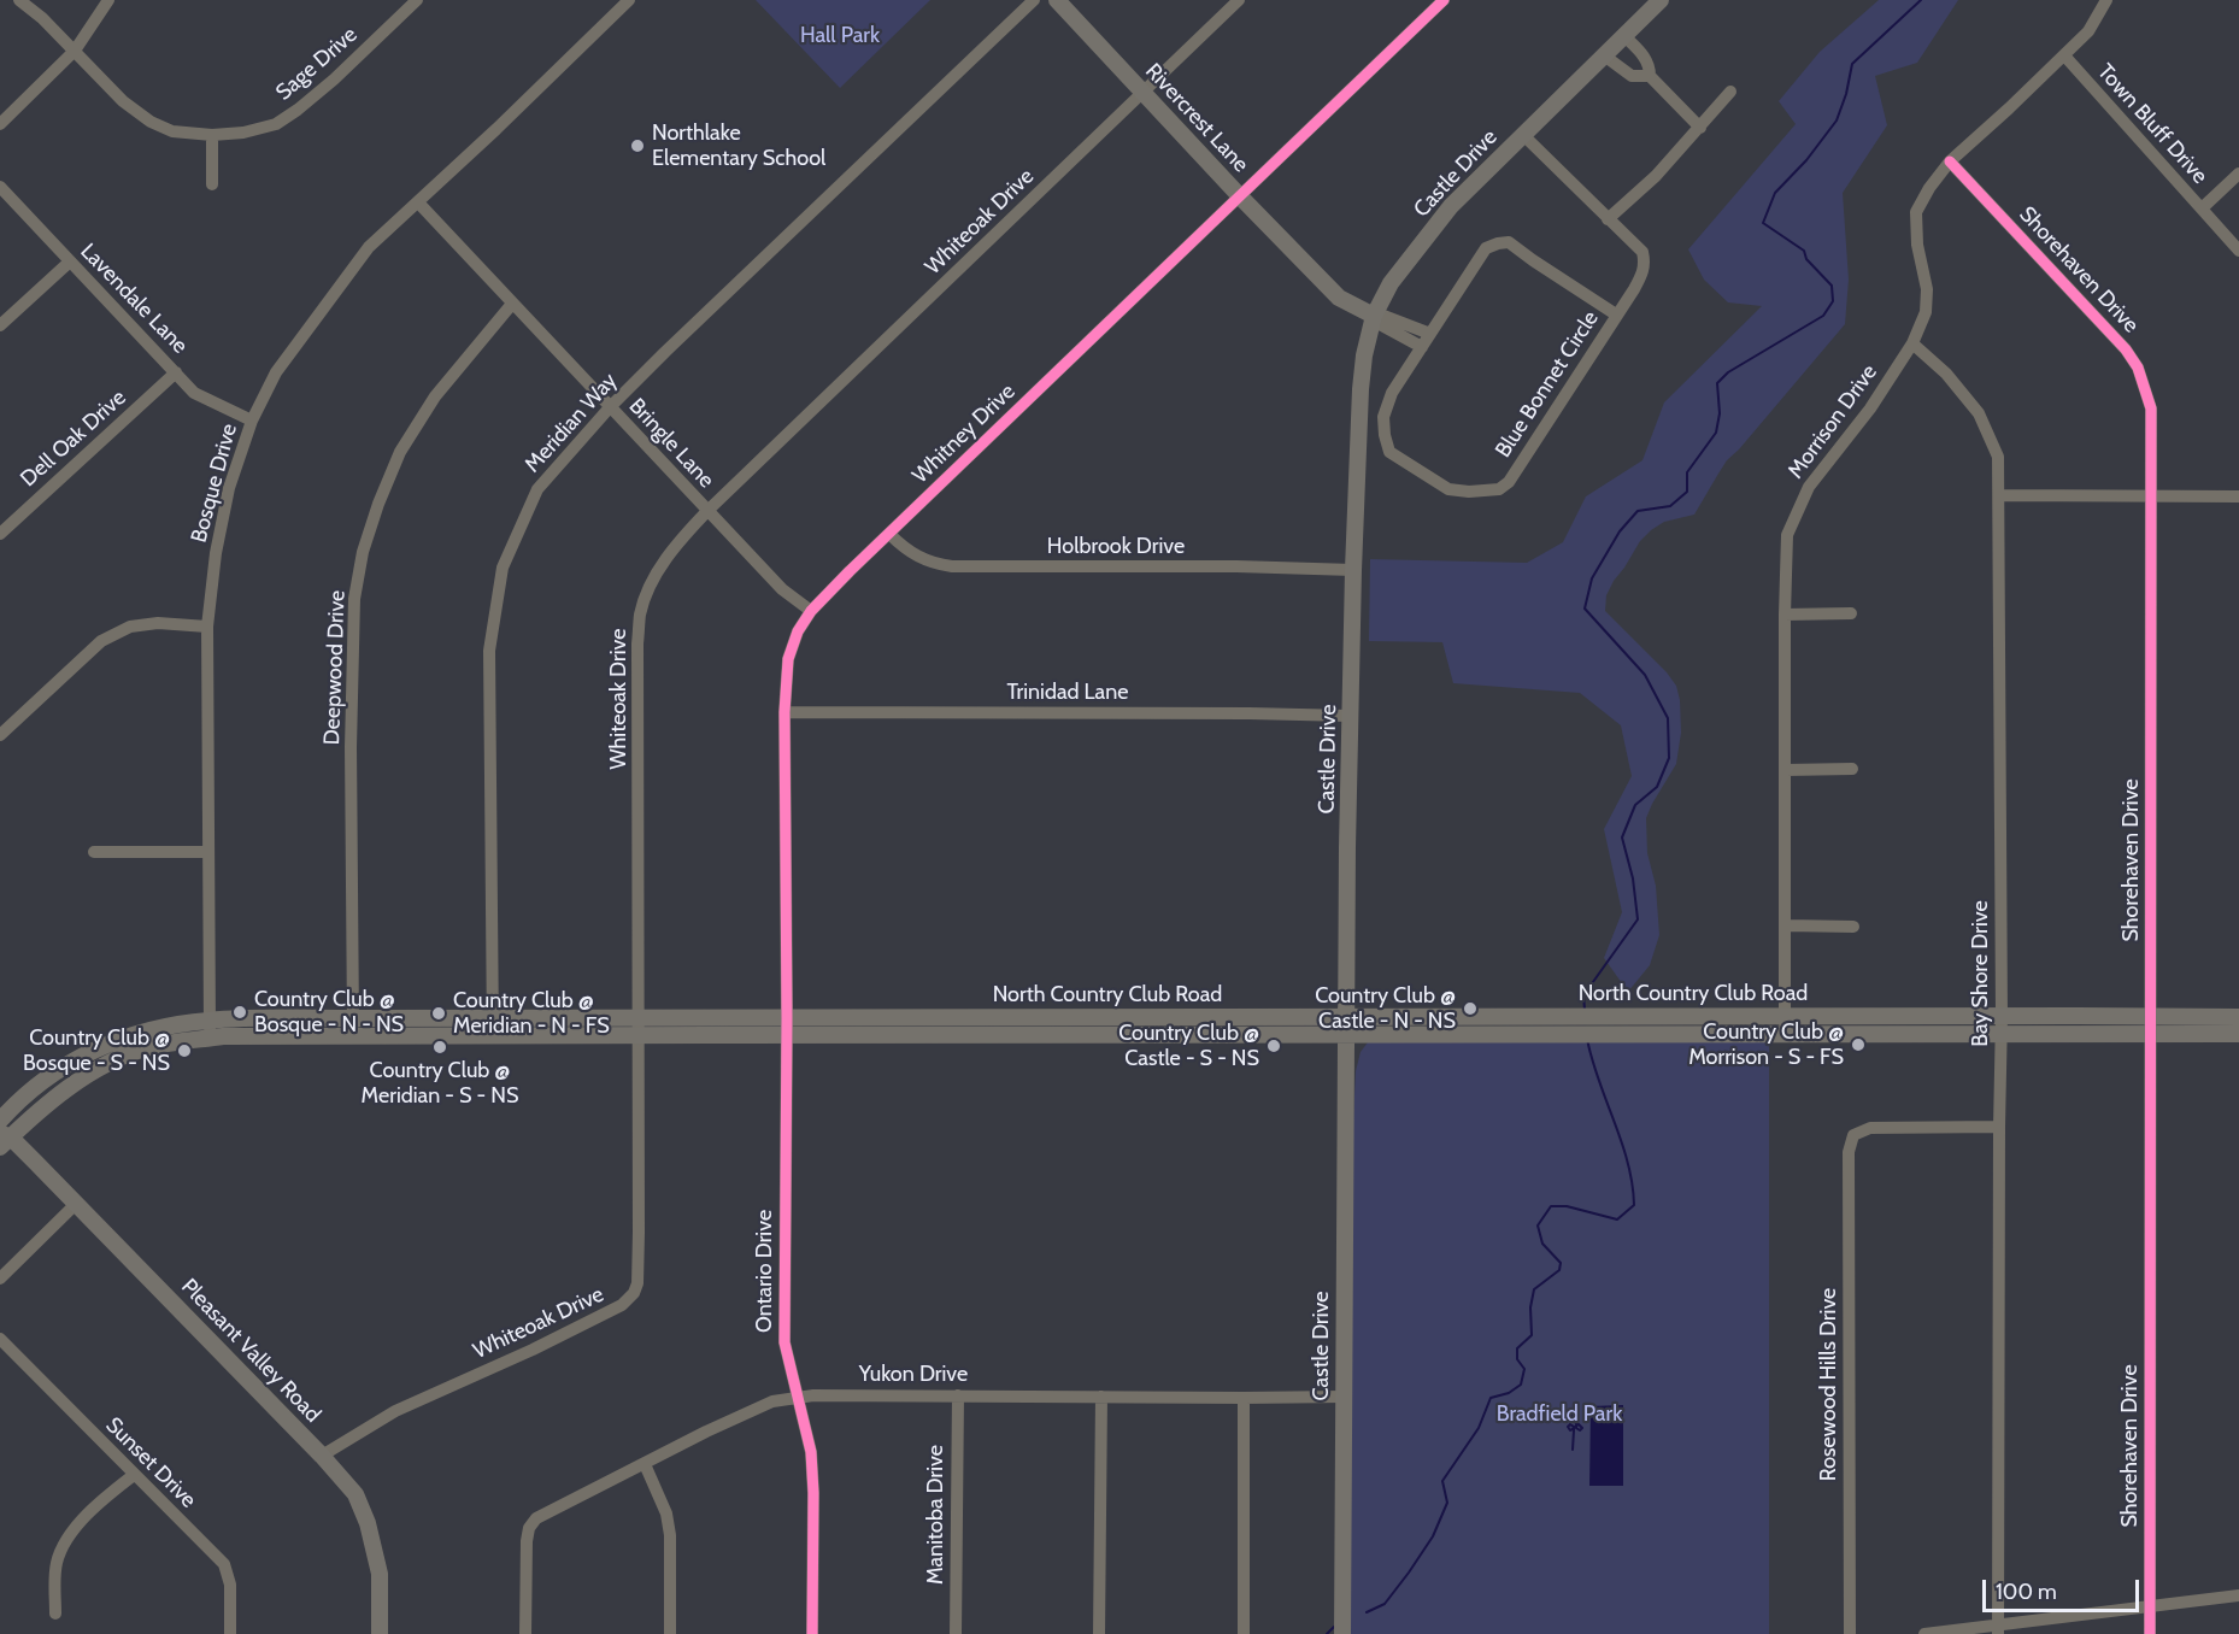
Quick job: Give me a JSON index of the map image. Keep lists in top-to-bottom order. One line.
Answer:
{"streets":{"main road":["Rivercrest Lane","Castle Drive","North Country Club Road","Pleasant Valley Road"],"street":["Sage Drive","Town Bluff Drive","Whiteoak Drive","Shorehaven Drive","Lavendale Lane","Blue Bonnet Circle","Morrison Drive","Meridian Way","Whitney Drive","Dell Oak Drive","Bringle Lane","Bosque Drive","Holbrook Drive","Deepwood Drive","Trinidad Lane","Bay Shore Drive","Ontario Drive","Yukon Drive","Rosewood Hills Drive","Sunset Drive","Manitoba Drive"]},"crossings":[["Rivercrest Lane","Castle Drive"],["Rivercrest Lane","Whiteoak Drive"],["Rivercrest Lane","Whitney Drive"],["Town Bluff Drive","Morrison Drive"],["Castle Drive","Holbrook Drive"],["Castle Drive","Trinidad Lane"],["Castle Drive","North Country Club Road"],["Castle Drive","Yukon Drive"],["Whiteoak Drive","Bringle Lane"],["Whiteoak Drive","North Country Club Road"],["Whiteoak Drive","Pleasant Valley Road"],["Shorehaven Drive","Morrison Drive"],["Shorehaven Drive","North Country Club Road"],["Lavendale Lane","Dell Oak Drive"],["Lavendale Lane","Bosque Drive"],["Morrison Drive","Bay Shore Drive"],["Morrison Drive","North Country Club Road"],["Meridian Way","Bringle Lane"],["Meridian Way","North Country Club Road"],["Whitney Drive","Bringle Lane"],["Whitney Drive","Holbrook Drive"],["Whitney Drive","Trinidad Lane"],["Whitney Drive","North Country Club Road"],["Whitney Drive","Ontario Drive"],["Bringle Lane","Bosque Drive"],["Bringle Lane","Deepwood Drive"],["Bosque Drive","North Country Club Road"],["Deepwood Drive","North Country Club Road"],["Bay Shore Drive","North Country Club Road"],["Bay Shore Drive","Rosewood Hills Drive"],["North Country Club Road","Ontario Drive"],["North Country Club Road","Pleasant Valley Road"],["Ontario Drive","Yukon Drive"],["Yukon Drive","Manitoba Drive"]],"parks":["Hall Park","Bradfield Park"],"places":["Northlake Elementary School","Country Club @ Castle - N - NS","Country Club @ Bosque - N - NS","Country Club @ Meridian - N - FS","Country Club @ Morrison - S - FS","Country Club @ Castle - S - NS","Country Club @ Meridian - S - NS","Country Club @ Bosque - S - NS"],"scale_bar":"100 m"}
